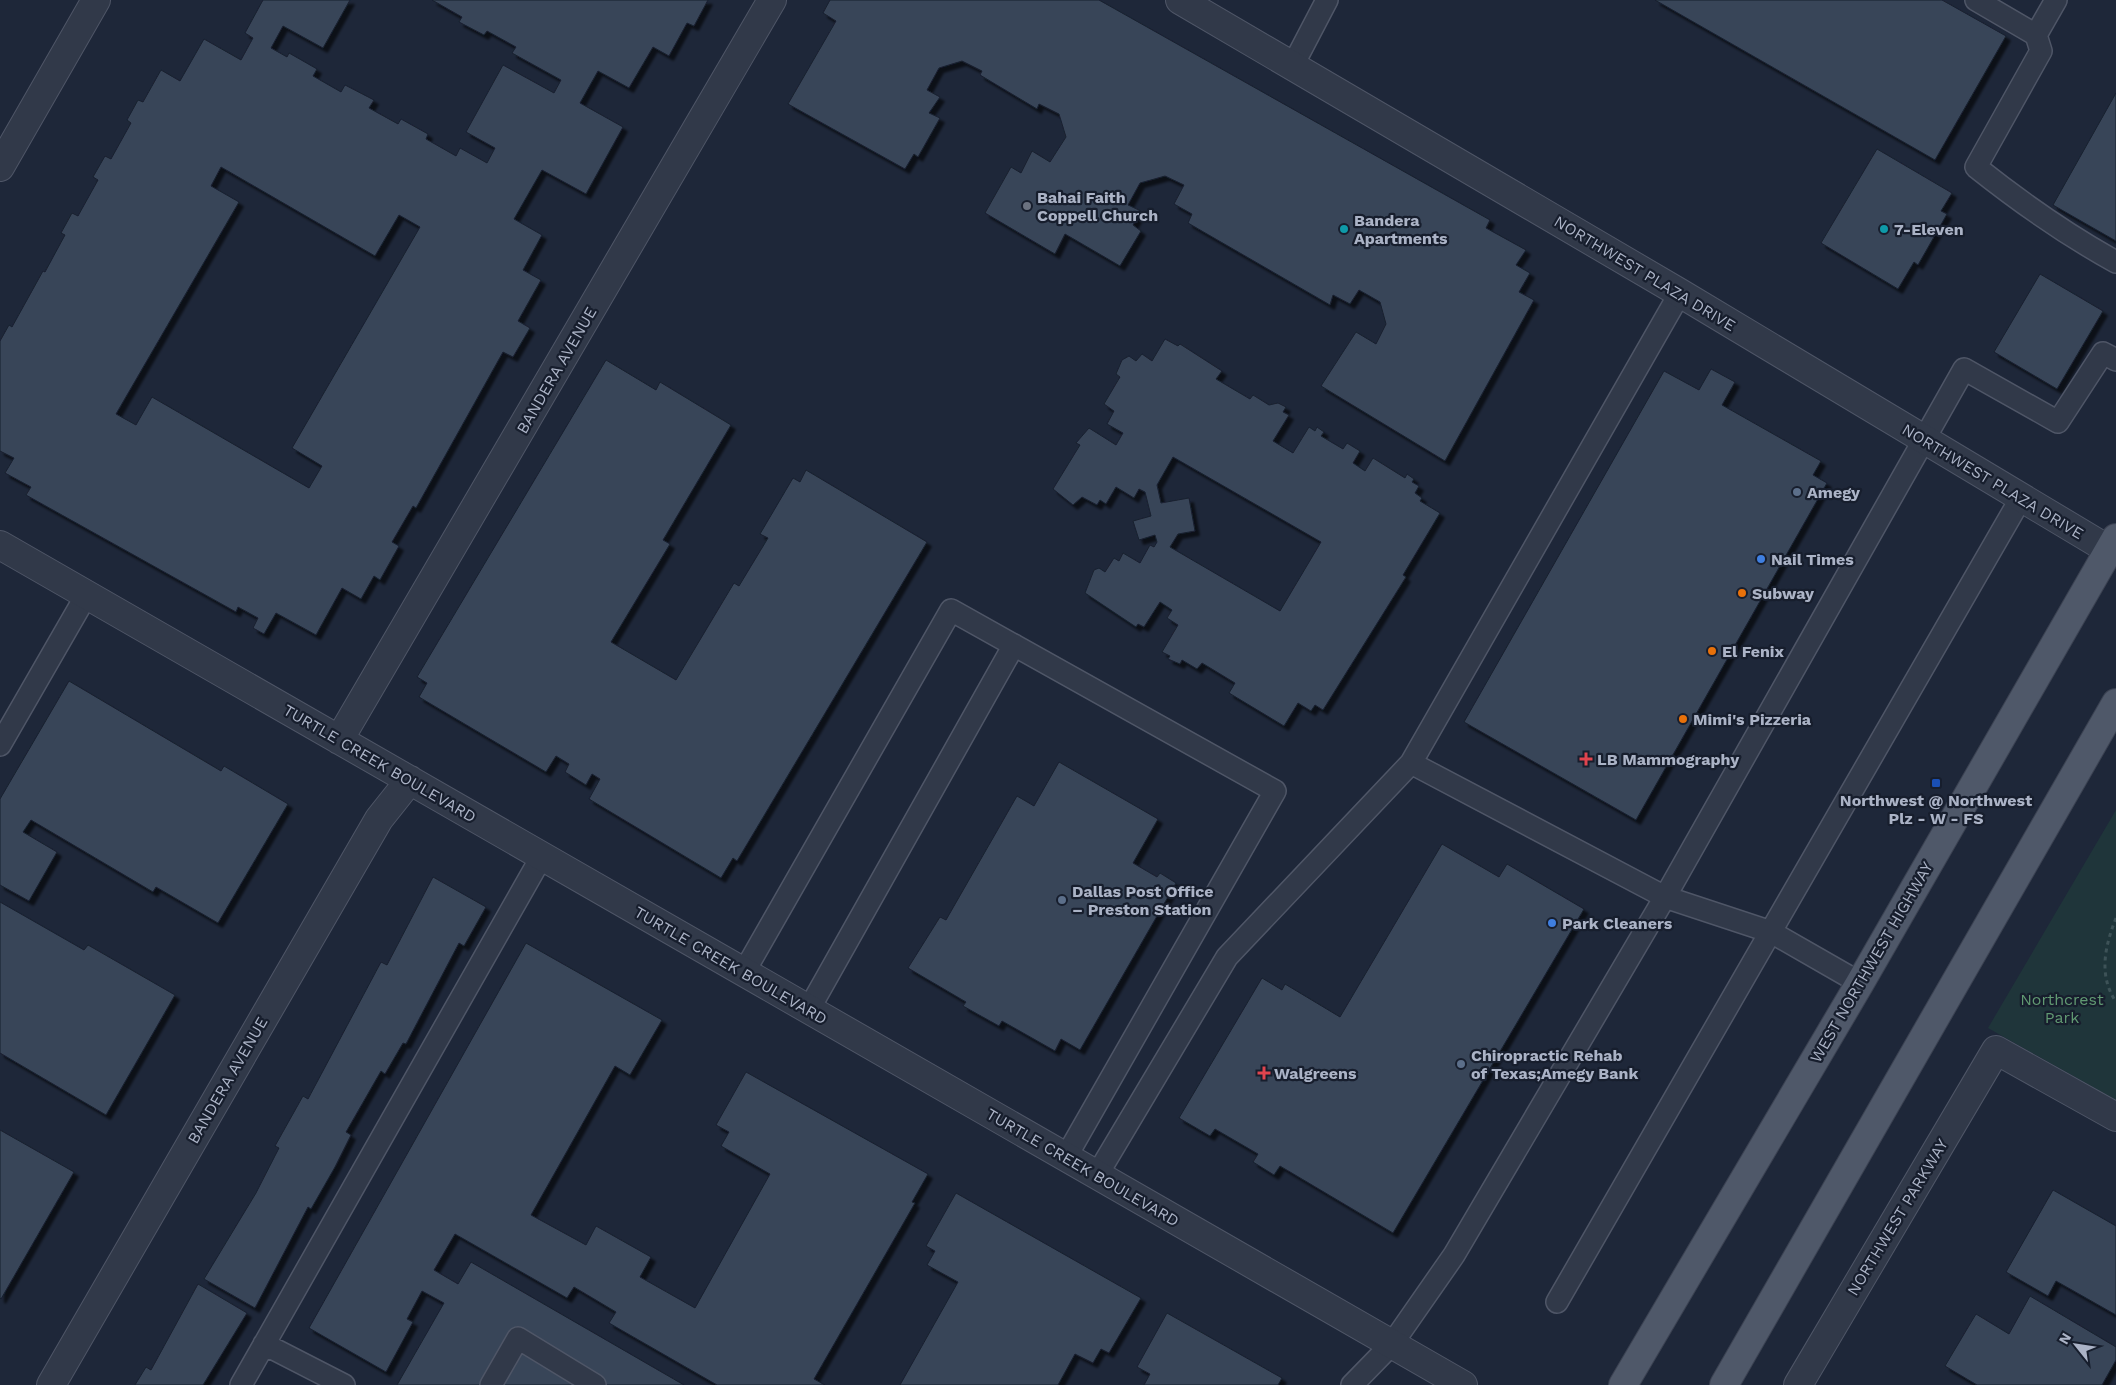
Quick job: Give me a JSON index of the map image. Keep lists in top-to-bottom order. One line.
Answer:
{"streets":{"main road":["WEST NORTHWEST HIGHWAY"],"street":["NORTHWEST PLAZA DRIVE","BANDERA AVENUE","TURTLE CREEK BOULEVARD","NORTHWEST PARKWAY"]},"crossings":[["NORTHWEST PLAZA DRIVE","WEST NORTHWEST HIGHWAY"],["BANDERA AVENUE","TURTLE CREEK BOULEVARD"]],"parks":["Northcrest Park"],"places":{"other":["Bahai Faith Coppell Church","Bandera Apartments","7-Eleven","Amegy","Nail Times","Subway","El Fenix","Mimi's Pizzeria","Dallas Post Office – Preston Station","Park Cleaners","Chiropractic Rehab of Texas;Amegy Bank"],"health":["LB Mammography","Walgreens"],"transit":["Northwest @ Northwest Plz - W - FS"]},"north":"top left"}
